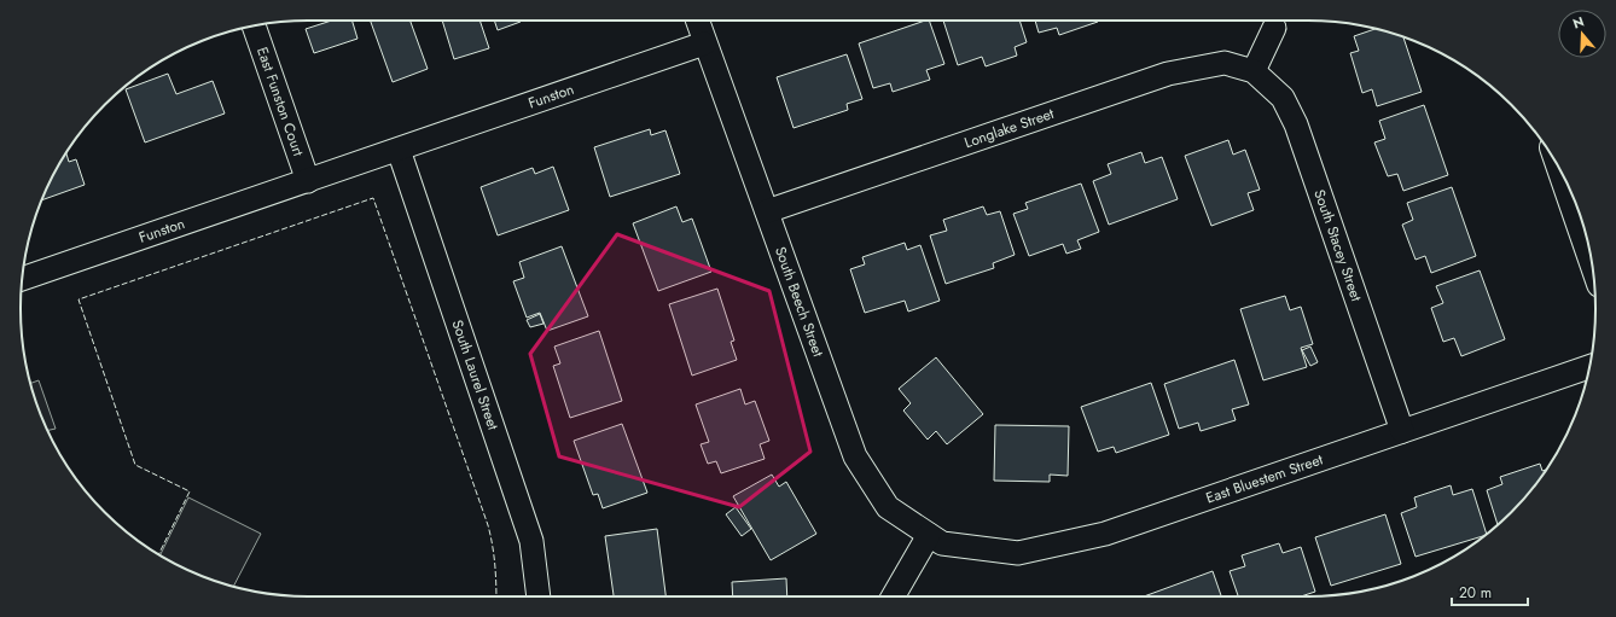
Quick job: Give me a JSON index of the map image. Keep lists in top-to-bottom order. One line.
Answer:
{"streets":{"street":["Funston","East Funston Court","Longlake Street","South Stacey Street","South Beech Street","South Laurel Street","East Bluestem Street"]},"crossings":[["Funston","East Funston Court"],["Funston","South Beech Street"],["Funston","South Laurel Street"],["Longlake Street","South Stacey Street"],["Longlake Street","South Beech Street"],["South Stacey Street","East Bluestem Street"],["South Beech Street","East Bluestem Street"]],"scale_bar":"20 m","north":"top"}
